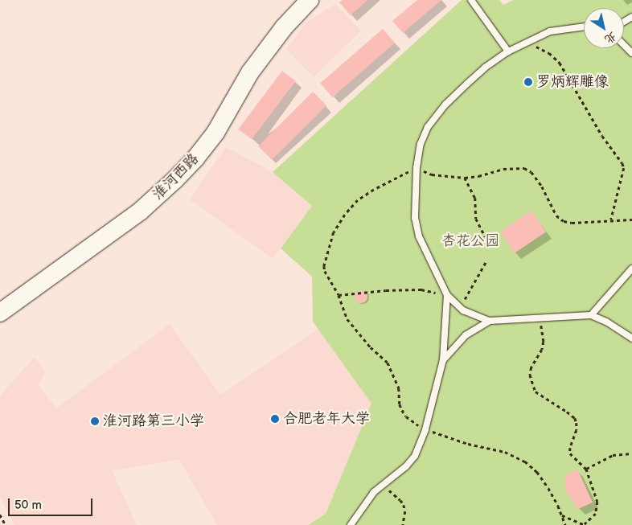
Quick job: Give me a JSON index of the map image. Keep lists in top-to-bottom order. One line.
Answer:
{"streets":{"street":["淮河西路"]},"parks":["杏花公园"],"places":["罗炳辉雕像","合肥老年大学","淮河路第三小学"],"scale_bar":"50 m","north":"bottom right"}
